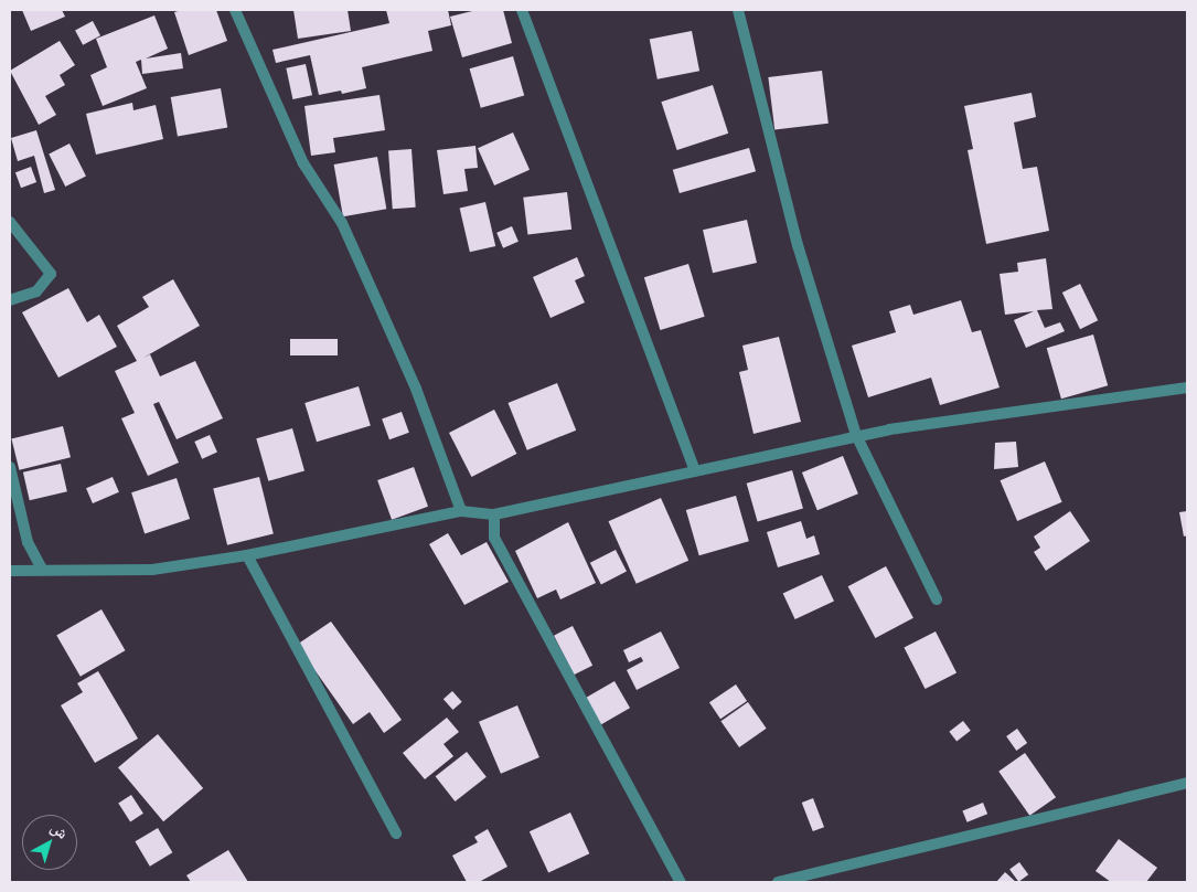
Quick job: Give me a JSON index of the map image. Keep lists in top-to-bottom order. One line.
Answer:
{"north":"top right"}
